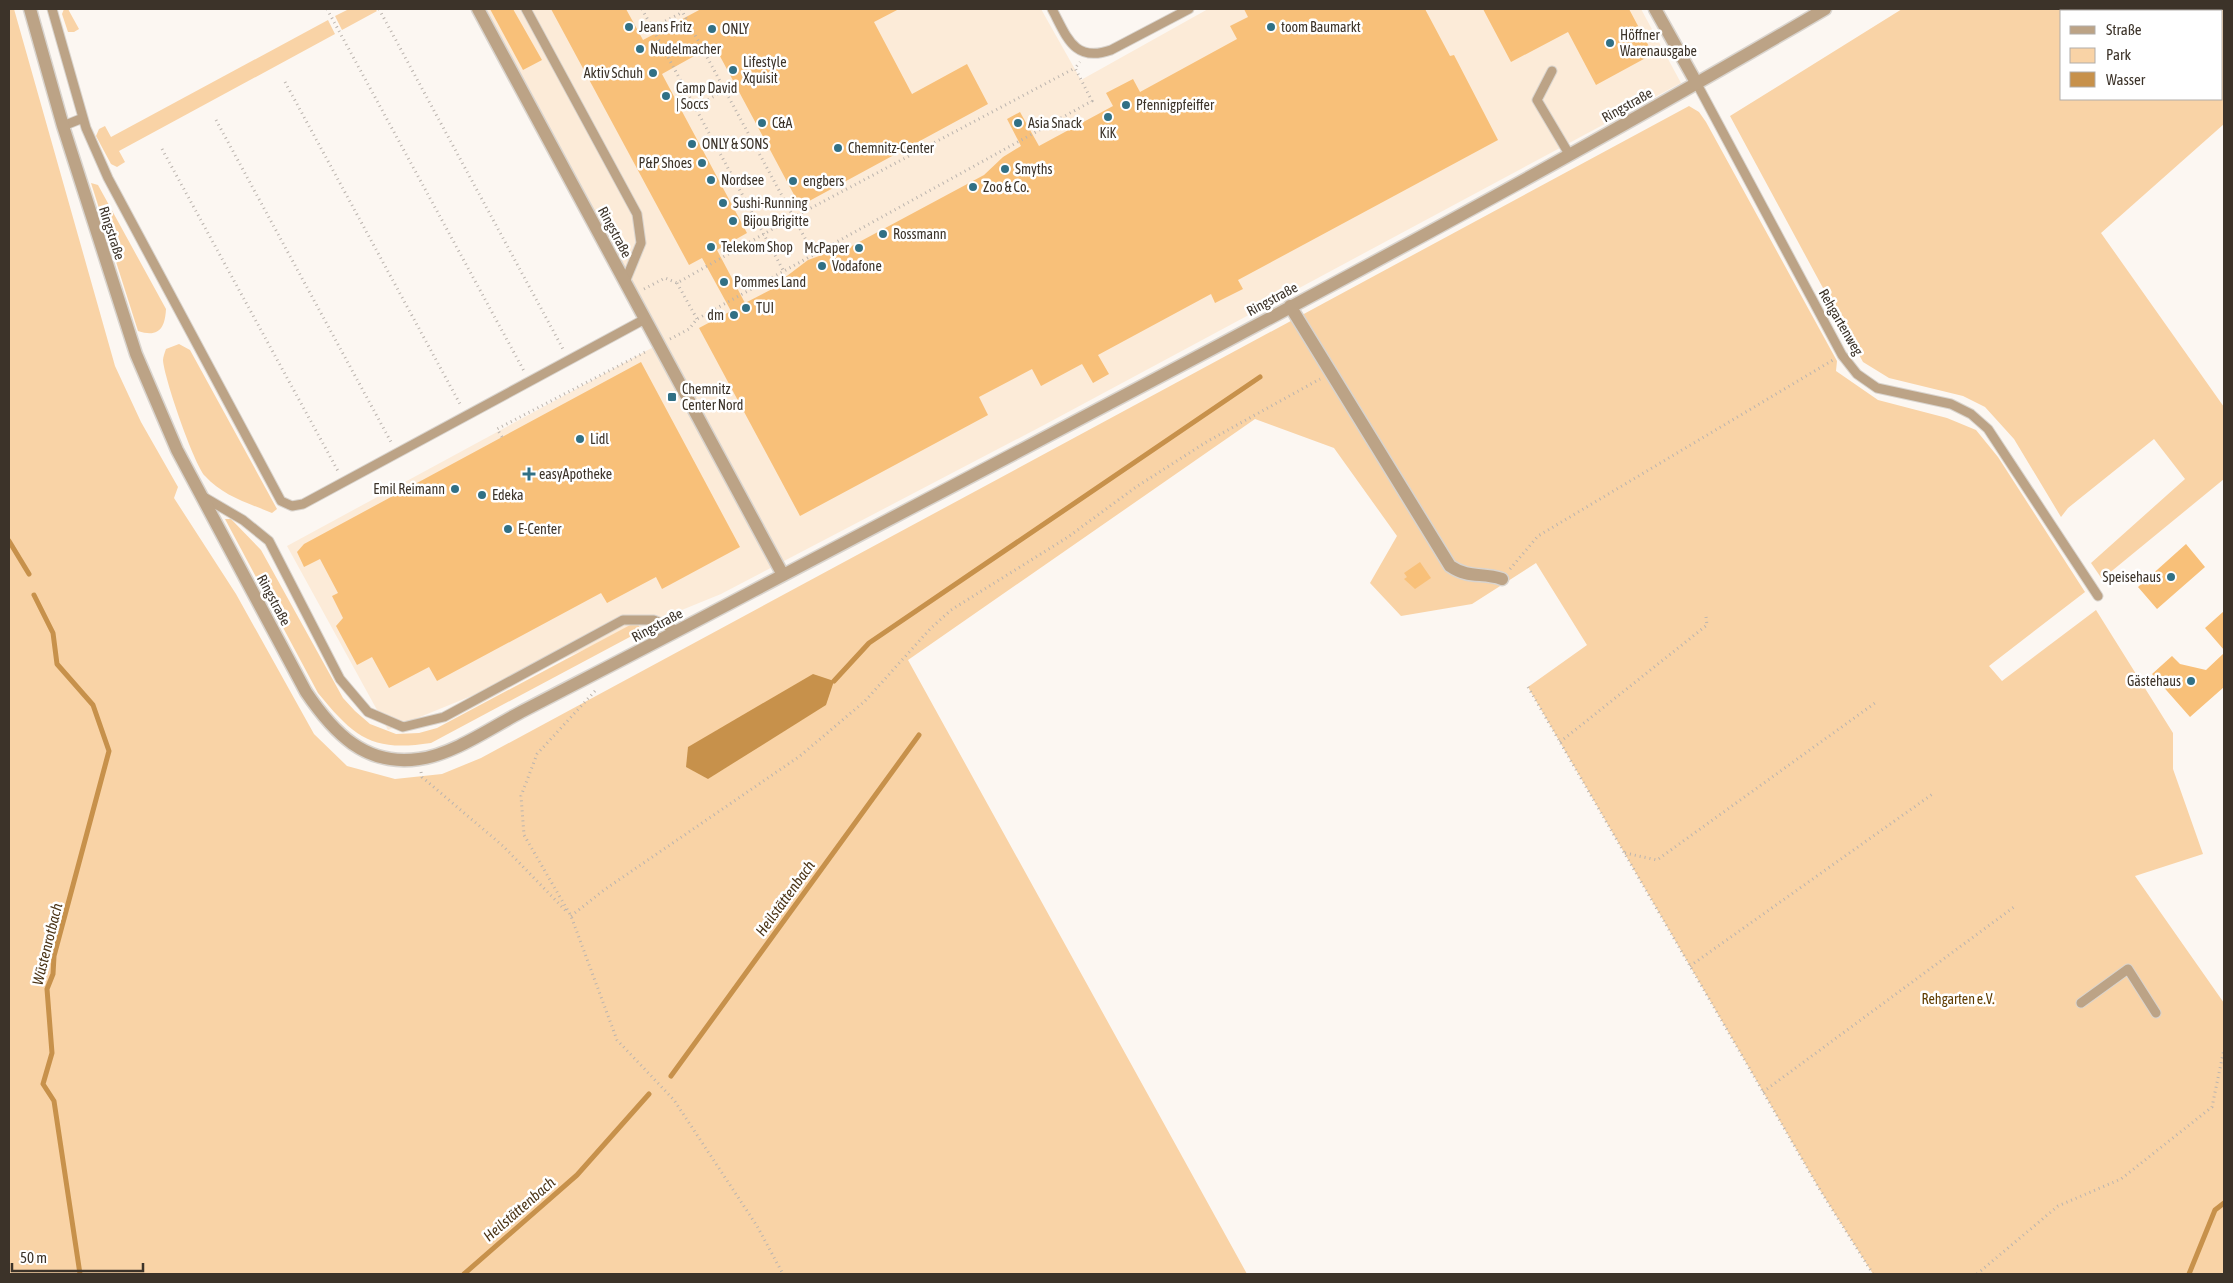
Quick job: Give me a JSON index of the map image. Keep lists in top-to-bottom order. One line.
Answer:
{"streets":{"street":["Ringstraße"],"lane":["Rehgartenweg"]},"crossings":[["Ringstraße","Rehgartenweg"]],"water":["Heilstättenbach","Wüstenrotbach"],"parks":["Rehgarten e.V."],"places":{"other":["Jeans Fritz","toom Baumarkt","ONLY","Höffner Warenausgabe","Nudelmacher","Lifestyle Xquisit","Aktiv Schuh","Camp David | Soccs","Pfennigpfeiffer","KiK","C&A","Asia Snack","ONLY & SONS","Chemnitz-Center","P&P Shoes","Smyths","Nordsee","engbers","Zoo & Co.","Sushi-Running","Bijou Brigitte","Rossmann","Telekom Shop","McPaper","Vodafone","Pommes Land","TUI","dm","Lidl","Emil Reimann","Edeka","E-Center","Speisehaus","Gästehaus"],"transit":["Chemnitz Center Nord"],"health":["easyApotheke"]},"legend":["Straße","Park","Wasser"],"scale_bar":"50 m"}
